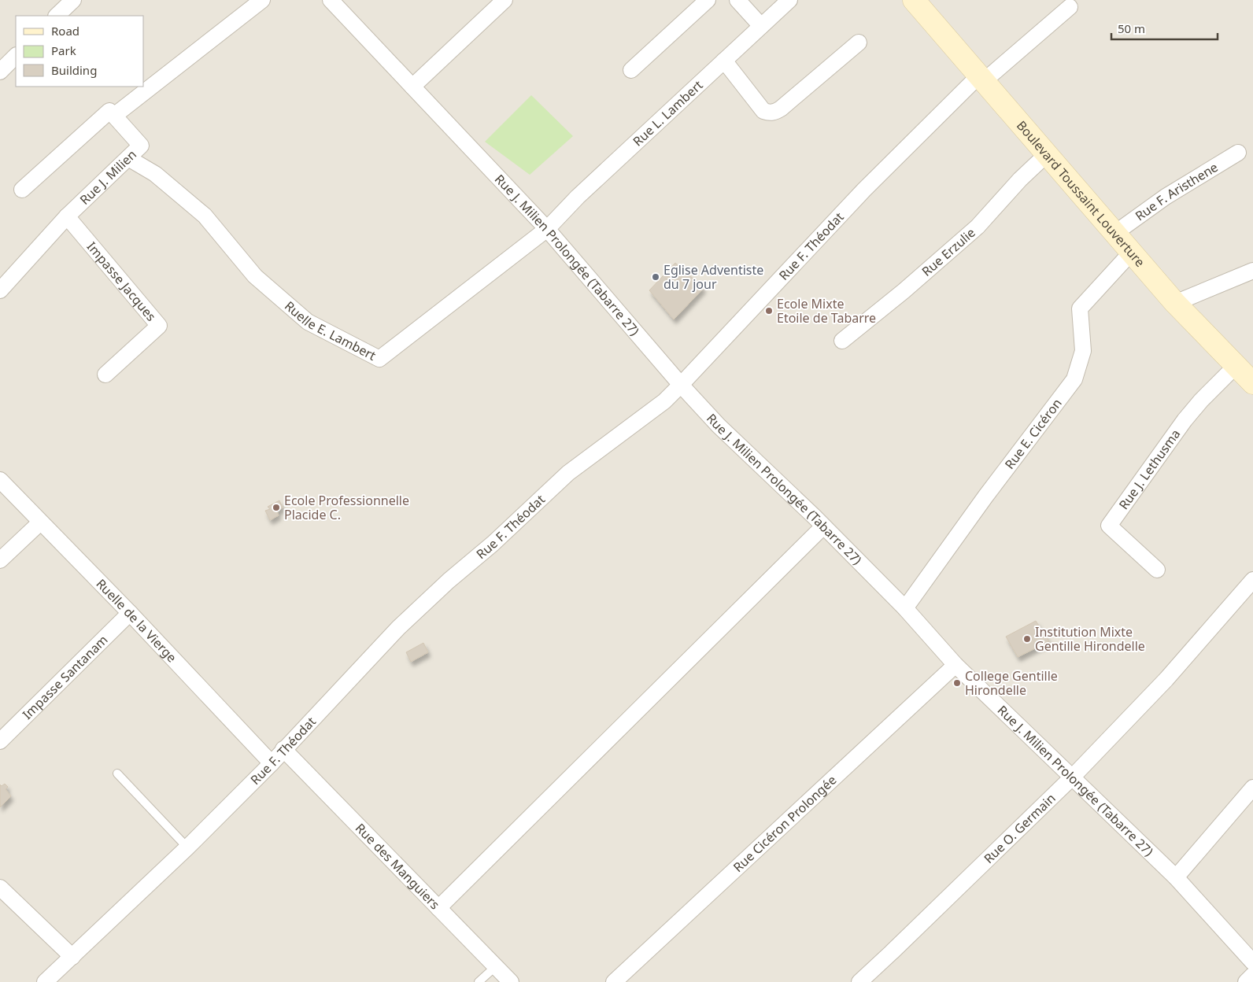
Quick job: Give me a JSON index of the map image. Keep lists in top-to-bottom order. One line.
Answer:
{"streets":{"main road":["Boulevard Toussaint Louverture"],"street":["Rue L. Lambert","Rue J. Milien","Rue F. Aristhene","Rue F. Théodat","Rue Erzulie","Rue J. Milien Prolongée (Tabarre 27)","Impasse Jacques","Ruelle E. Lambert","Rue E. Cicéron","Rue J. Lethusma","Ruelle de la Vierge","Impasse Santanam","Rue Cicéron Prolongée","Rue O. Germain","Rue des Manguiers"]},"crossings":[["Rue L. Lambert","Rue J. Milien Prolongée (Tabarre 27)"],["Rue L. Lambert","Ruelle E. Lambert"],["Rue J. Milien","Impasse Jacques"],["Rue J. Milien","Ruelle E. Lambert"],["Rue F. Aristhene","Boulevard Toussaint Louverture"],["Boulevard Toussaint Louverture","Rue F. Théodat"],["Boulevard Toussaint Louverture","Rue Erzulie"],["Boulevard Toussaint Louverture","Rue E. Cicéron"],["Boulevard Toussaint Louverture","Rue J. Lethusma"],["Rue F. Théodat","Rue J. Milien Prolongée (Tabarre 27)"],["Rue F. Théodat","Ruelle de la Vierge"],["Rue F. Théodat","Rue des Manguiers"],["Rue J. Milien Prolongée (Tabarre 27)","Ruelle E. Lambert"],["Rue J. Milien Prolongée (Tabarre 27)","Rue E. Cicéron"],["Rue J. Milien Prolongée (Tabarre 27)","Rue Cicéron Prolongée"],["Rue J. Milien Prolongée (Tabarre 27)","Rue O. Germain"],["Ruelle de la Vierge","Impasse Santanam"]],"places":["Eglise Adventiste du 7 jour","Ecole Mixte Etoile de Tabarre","Ecole Professionnelle Placide C.","Institution Mixte Gentille Hirondelle","College Gentille Hirondelle"],"legend":["Road","Park","Building"],"scale_bar":"50 m"}
